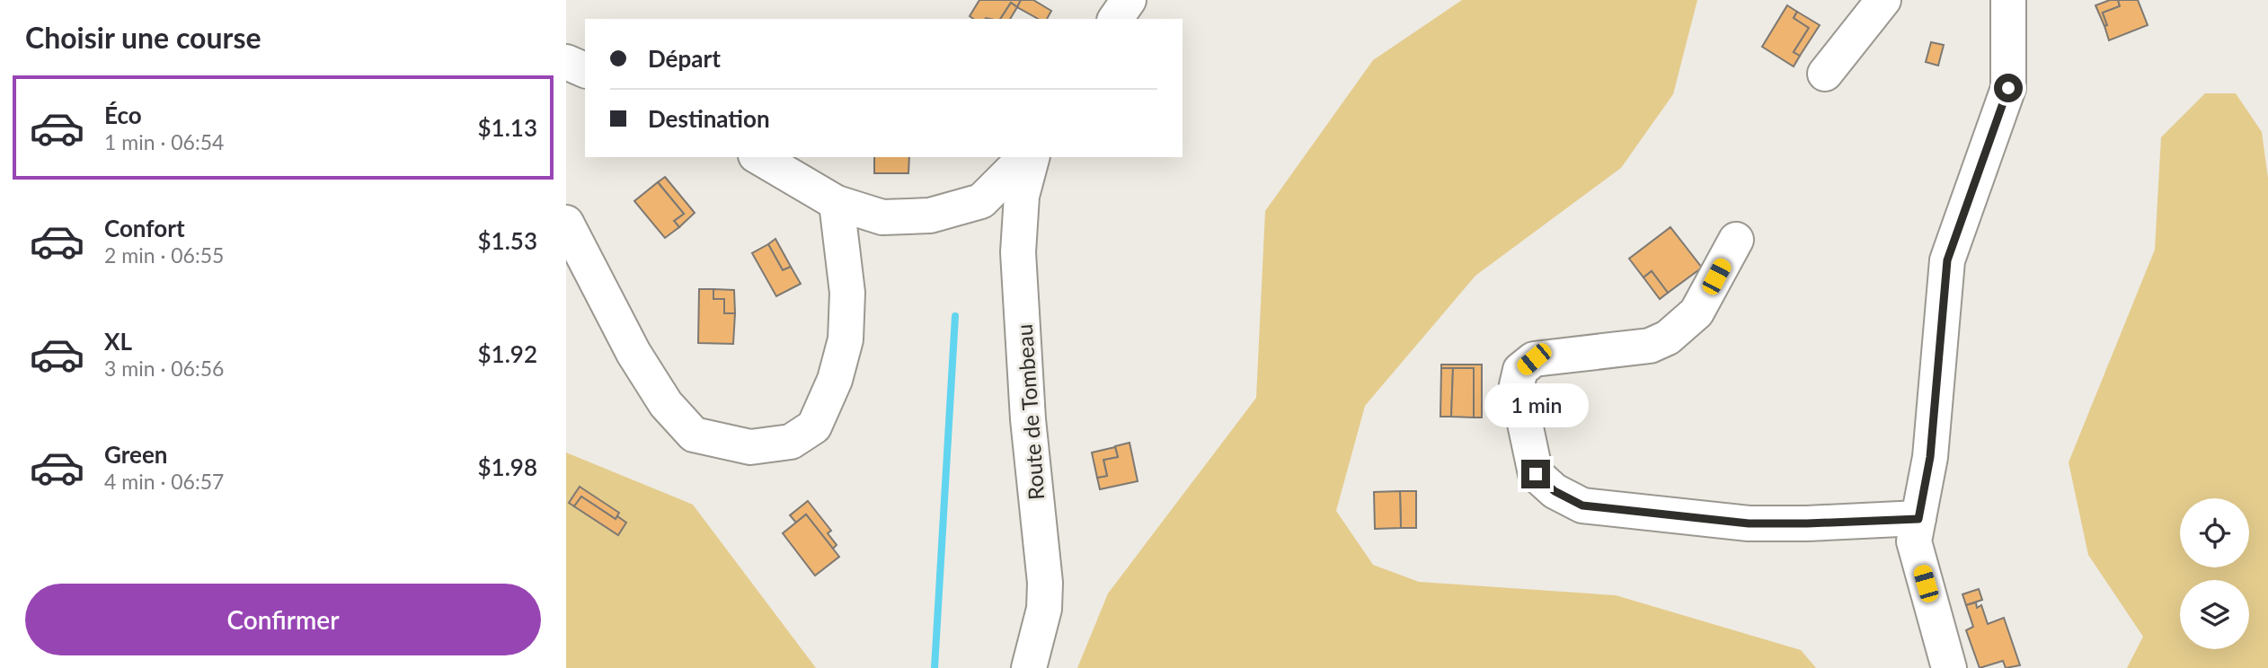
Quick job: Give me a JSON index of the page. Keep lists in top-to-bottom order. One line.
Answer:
{"streets":{"street":["Route de Tombeau"]},"page":{"heading":"Choisir une course","banner":["Départ","Destination"],"list":[{"name":"Éco","note":"1 min · 06:54","value":"$1.13"},{"name":"Confort","note":"2 min · 06:55","value":"$1.53"},{"name":"XL","note":"3 min · 06:56","value":"$1.92"},{"name":"Green","note":"4 min · 06:57","value":"$1.98"}],"bubble":"1 min","buttons":"Confirmer"}}
